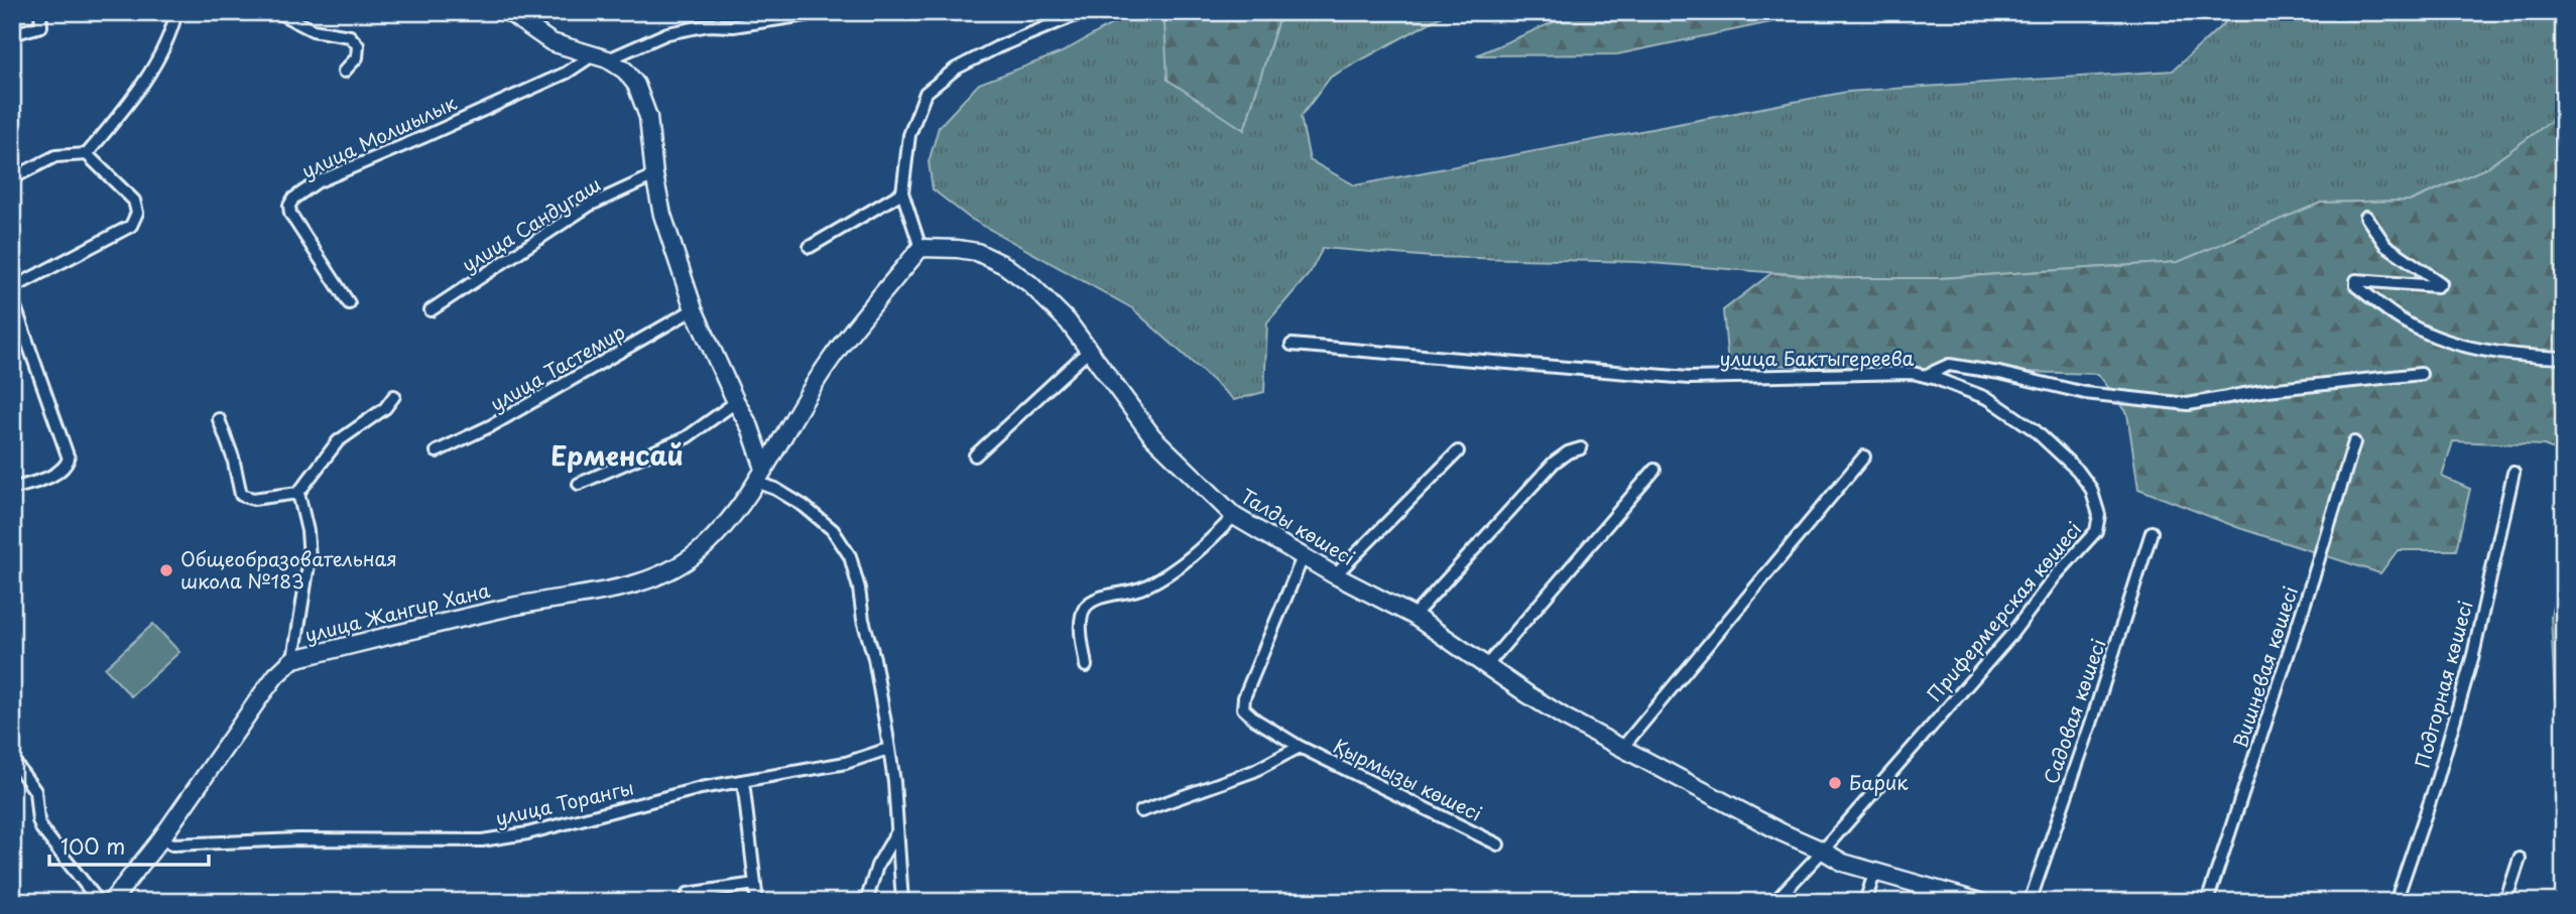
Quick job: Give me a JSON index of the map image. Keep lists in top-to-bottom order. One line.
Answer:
{"streets":{"street":["улица Молшылык","улица Сандугаш","улица Бактыгереева","улица Тастемир","Талды көшесі","Прифермерская көшесі","улица Жангир Хана","Вишневая көшесі","Подгорная көшесі","Садовая көшесі","Қырмызы көшесі","улица Торангы"]},"crossings":[["улица Бактыгереева","Прифермерская көшесі"],["Талды көшесі","Прифермерская көшесі"],["Талды көшесі","улица Жангир Хана"],["Талды көшесі","Қырмызы көшесі"],["улица Жангир Хана","улица Торангы"]],"districts":["Ерменсай"],"places":["Общеобразовательная школа №183","Барик"],"scale_bar":"100 m"}
